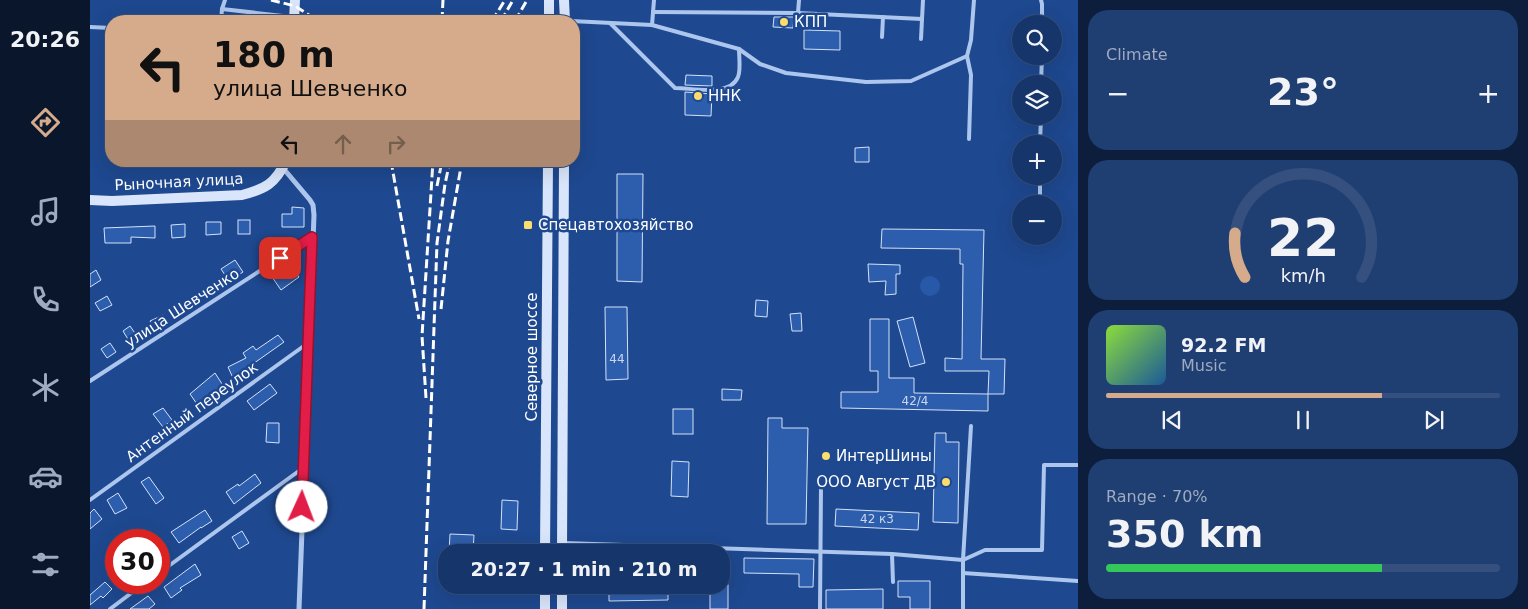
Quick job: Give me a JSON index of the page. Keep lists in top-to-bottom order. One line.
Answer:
{"streets":{"main road":["Рыночная улица","Северное шоссе"],"lane":["улица Шевченко","Антенный переулок"]},"places":{"other":["КПП","ННК","ИнтерШины","ООО Август ДВ"],"transit":["Спецавтохозяйство"]},"house_numbers":["44","42/4","42 к3"],"page":{"tabs":"20:26","tile":["Climate",["Range · 70%","350 km"]],"map_buttons":["+","−"],"turn":["180 m","улица Шевченко"],"heat":["−","23°","+"],"song":["92.2 FM","Music"],"limit":"30","trip":"20:27 · 1 min · 210 m","gauge":["22","km/h"]}}
